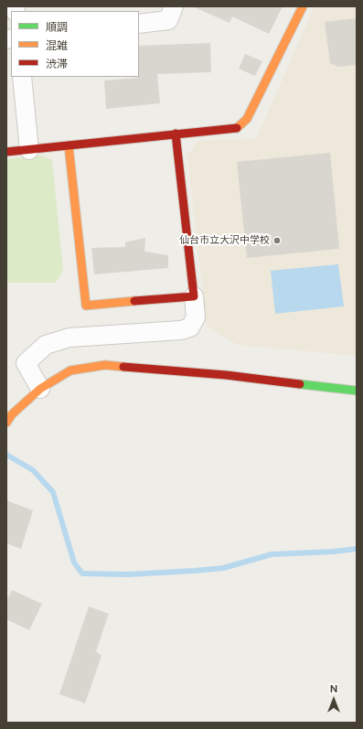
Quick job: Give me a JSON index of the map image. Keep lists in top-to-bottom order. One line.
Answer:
{"places":["仙台市立大沢中学校"],"legend":["順調","混雑","渋滞"],"north":"top"}
